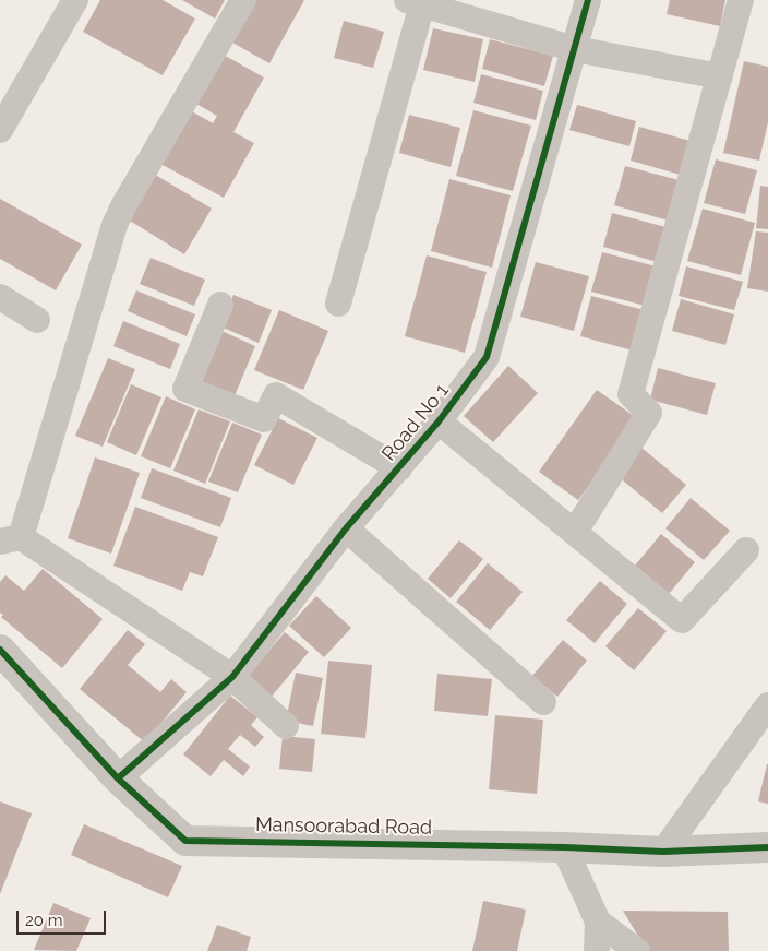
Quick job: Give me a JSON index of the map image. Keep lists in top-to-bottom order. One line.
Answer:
{"streets":{"street":["Road No 1","Mansoorabad Road"]},"crossings":[["Road No 1","Mansoorabad Road"]],"scale_bar":"20 m"}
